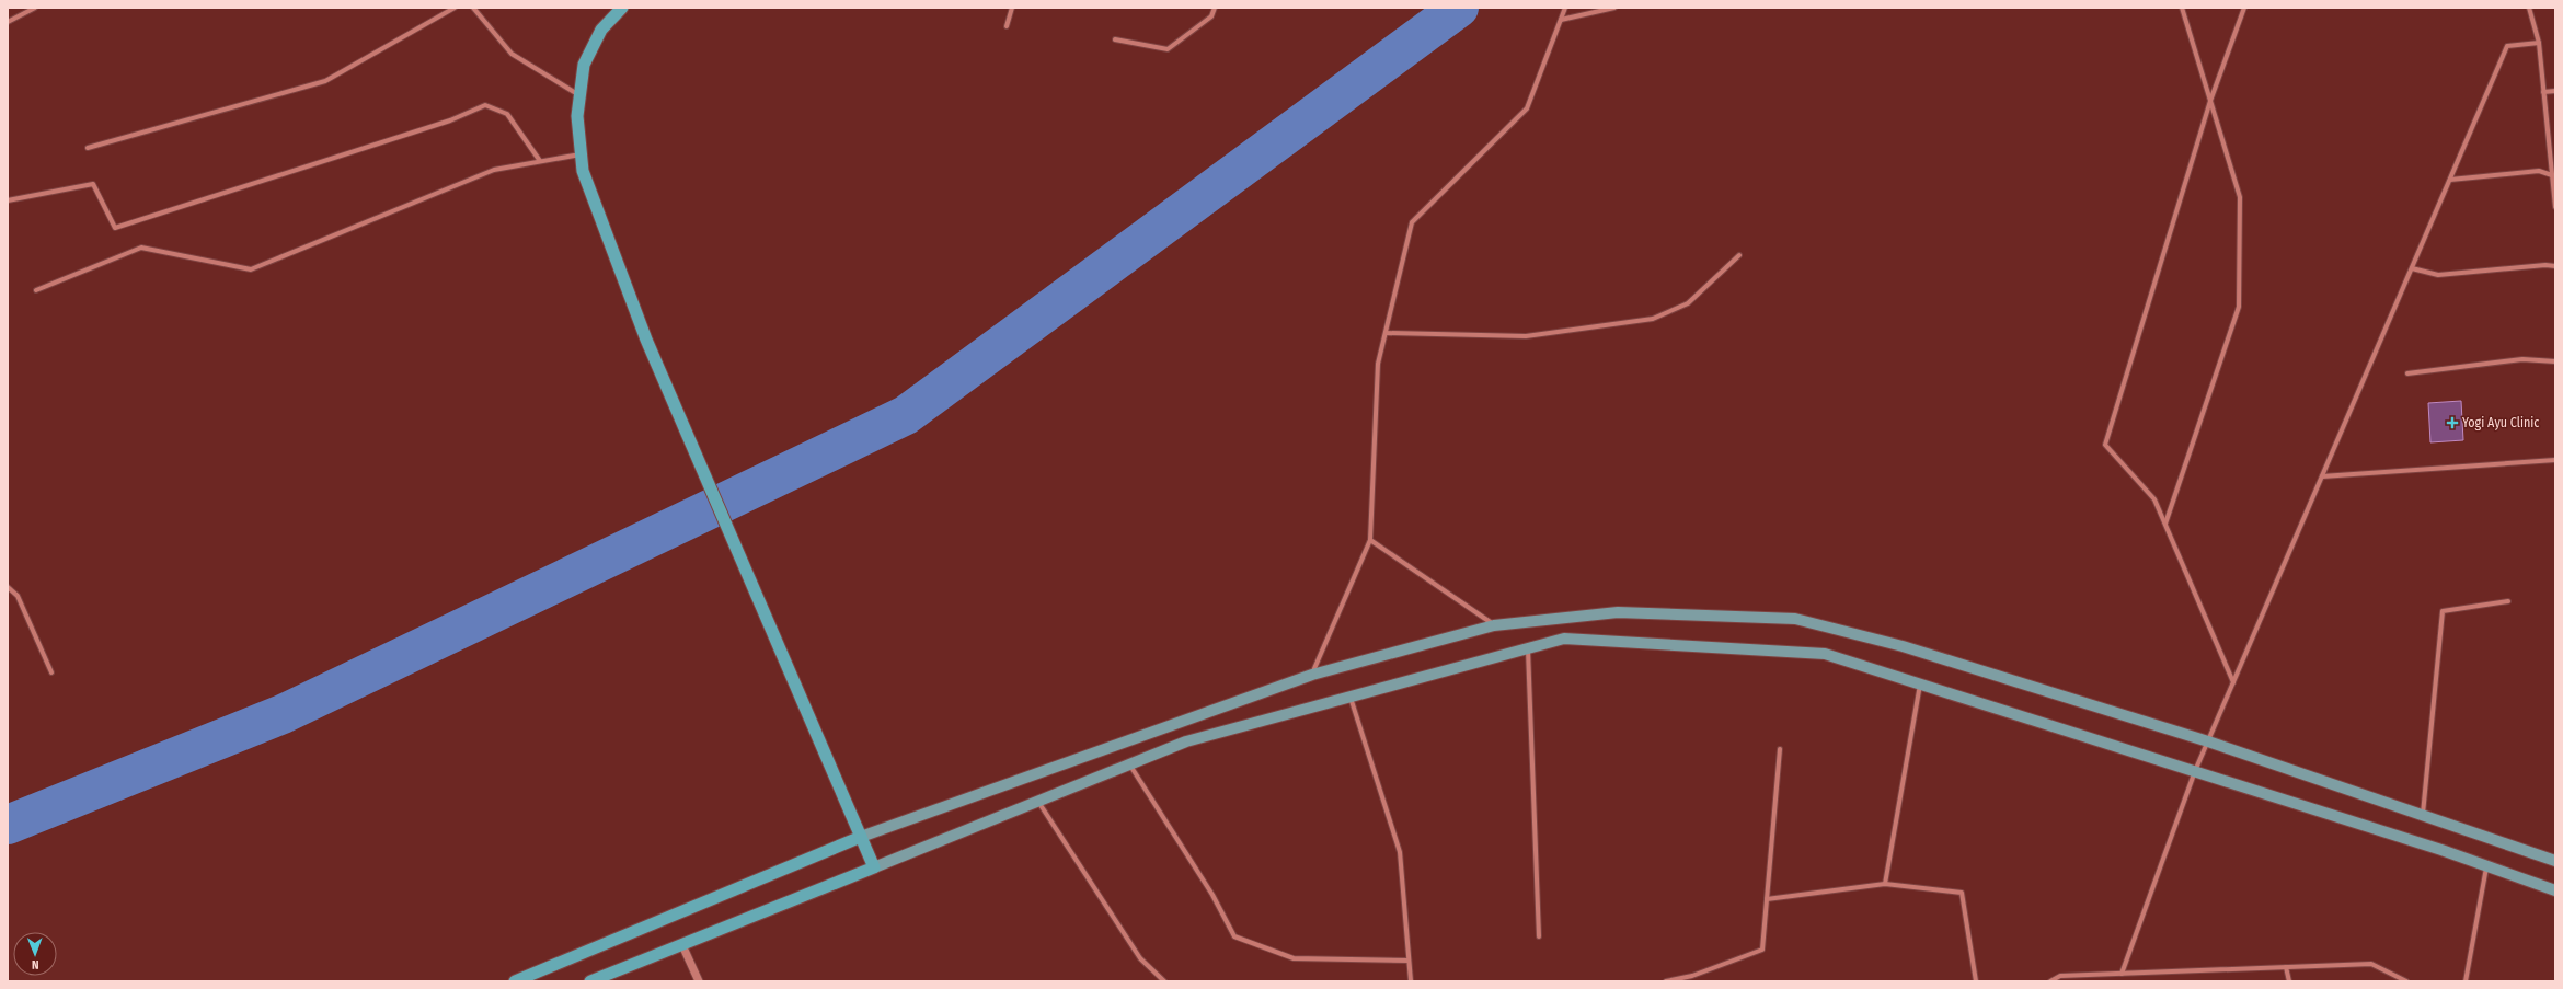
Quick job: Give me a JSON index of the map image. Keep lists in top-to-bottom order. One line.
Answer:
{"places":{"health":["Yogi Ayu Clinic"]},"north":"bottom"}
